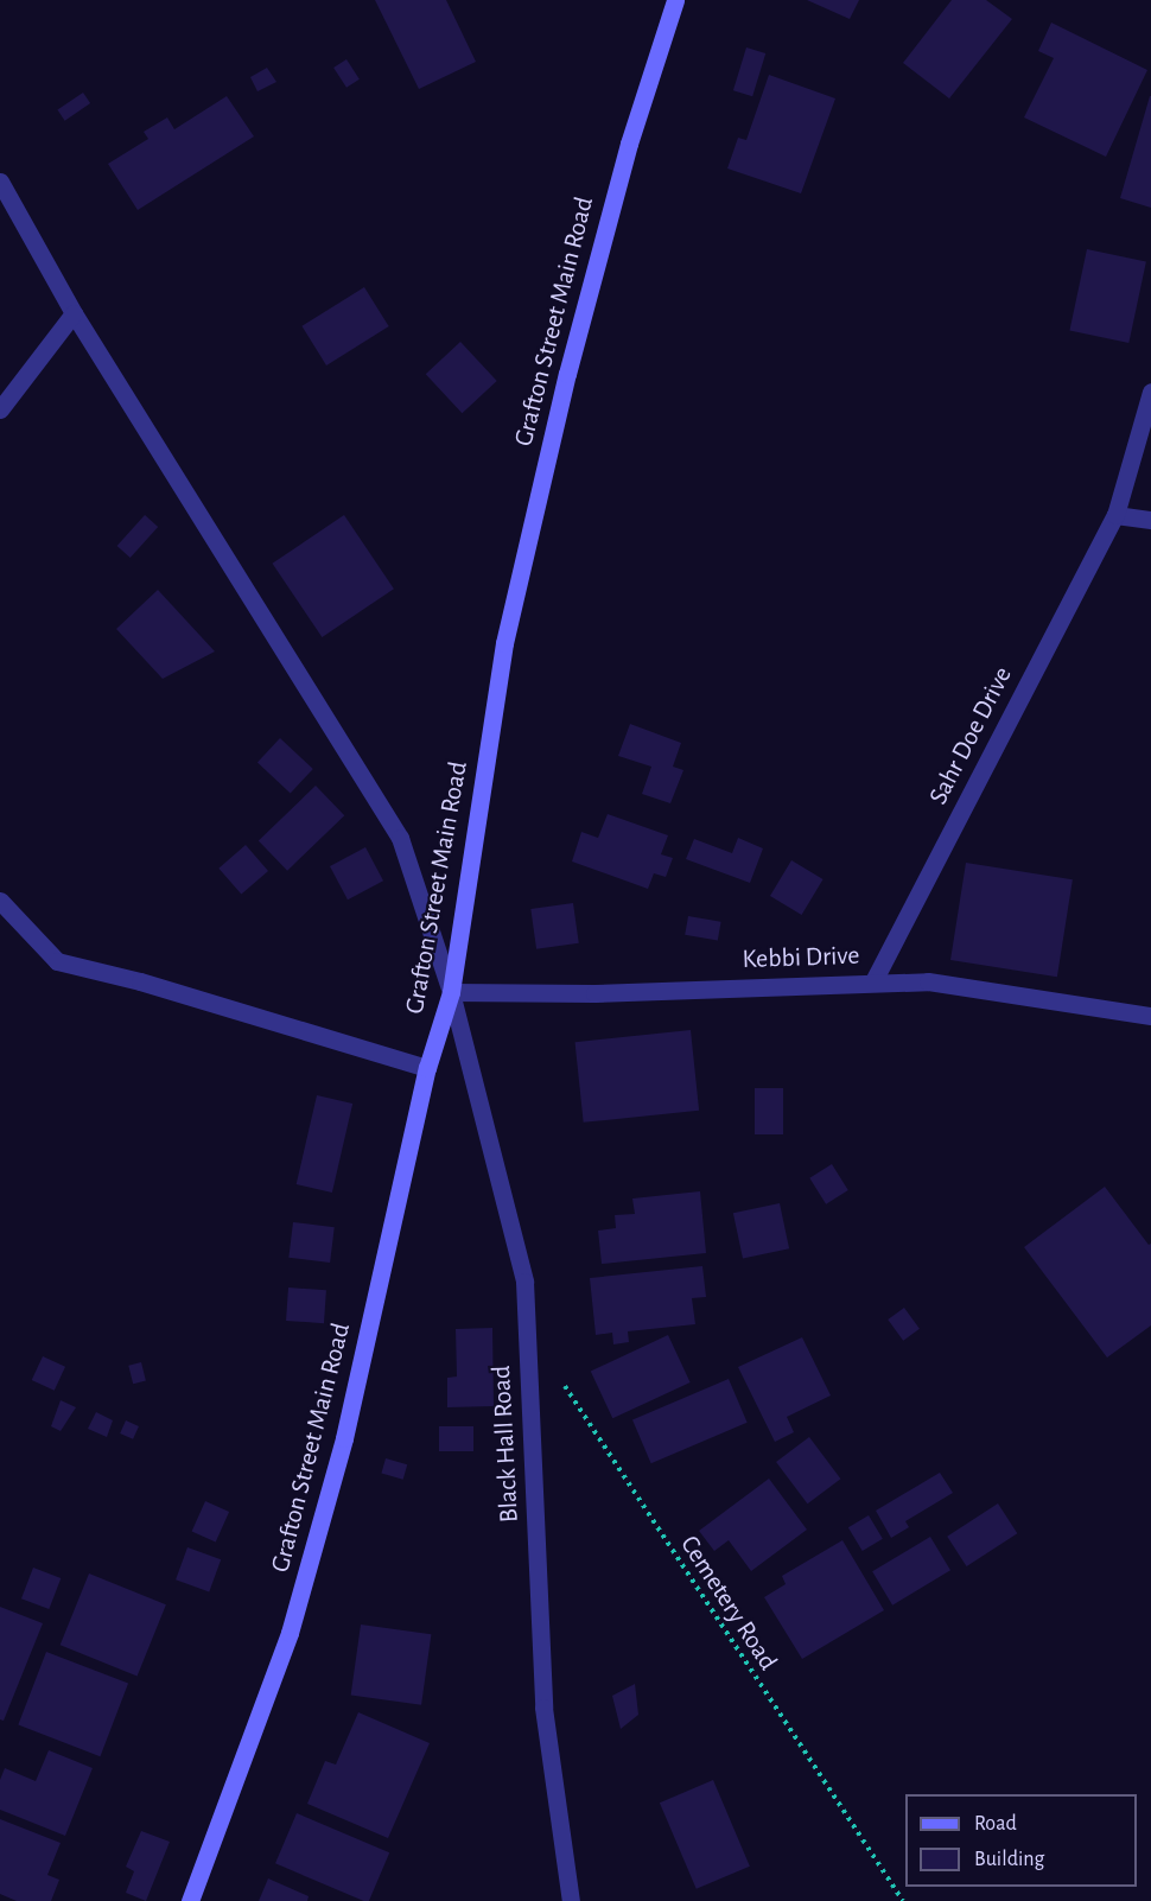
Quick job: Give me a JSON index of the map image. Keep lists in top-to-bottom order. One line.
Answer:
{"streets":{"street":["Grafton Street Main Road","Sahr Doe Drive","Kebbi Drive","Black Hall Road"],"path":["Cemetery Road"]},"crossings":[["Grafton Street Main Road","Kebbi Drive"],["Grafton Street Main Road","Black Hall Road"],["Sahr Doe Drive","Kebbi Drive"],["Kebbi Drive","Black Hall Road"]],"legend":["Road","Building"]}
